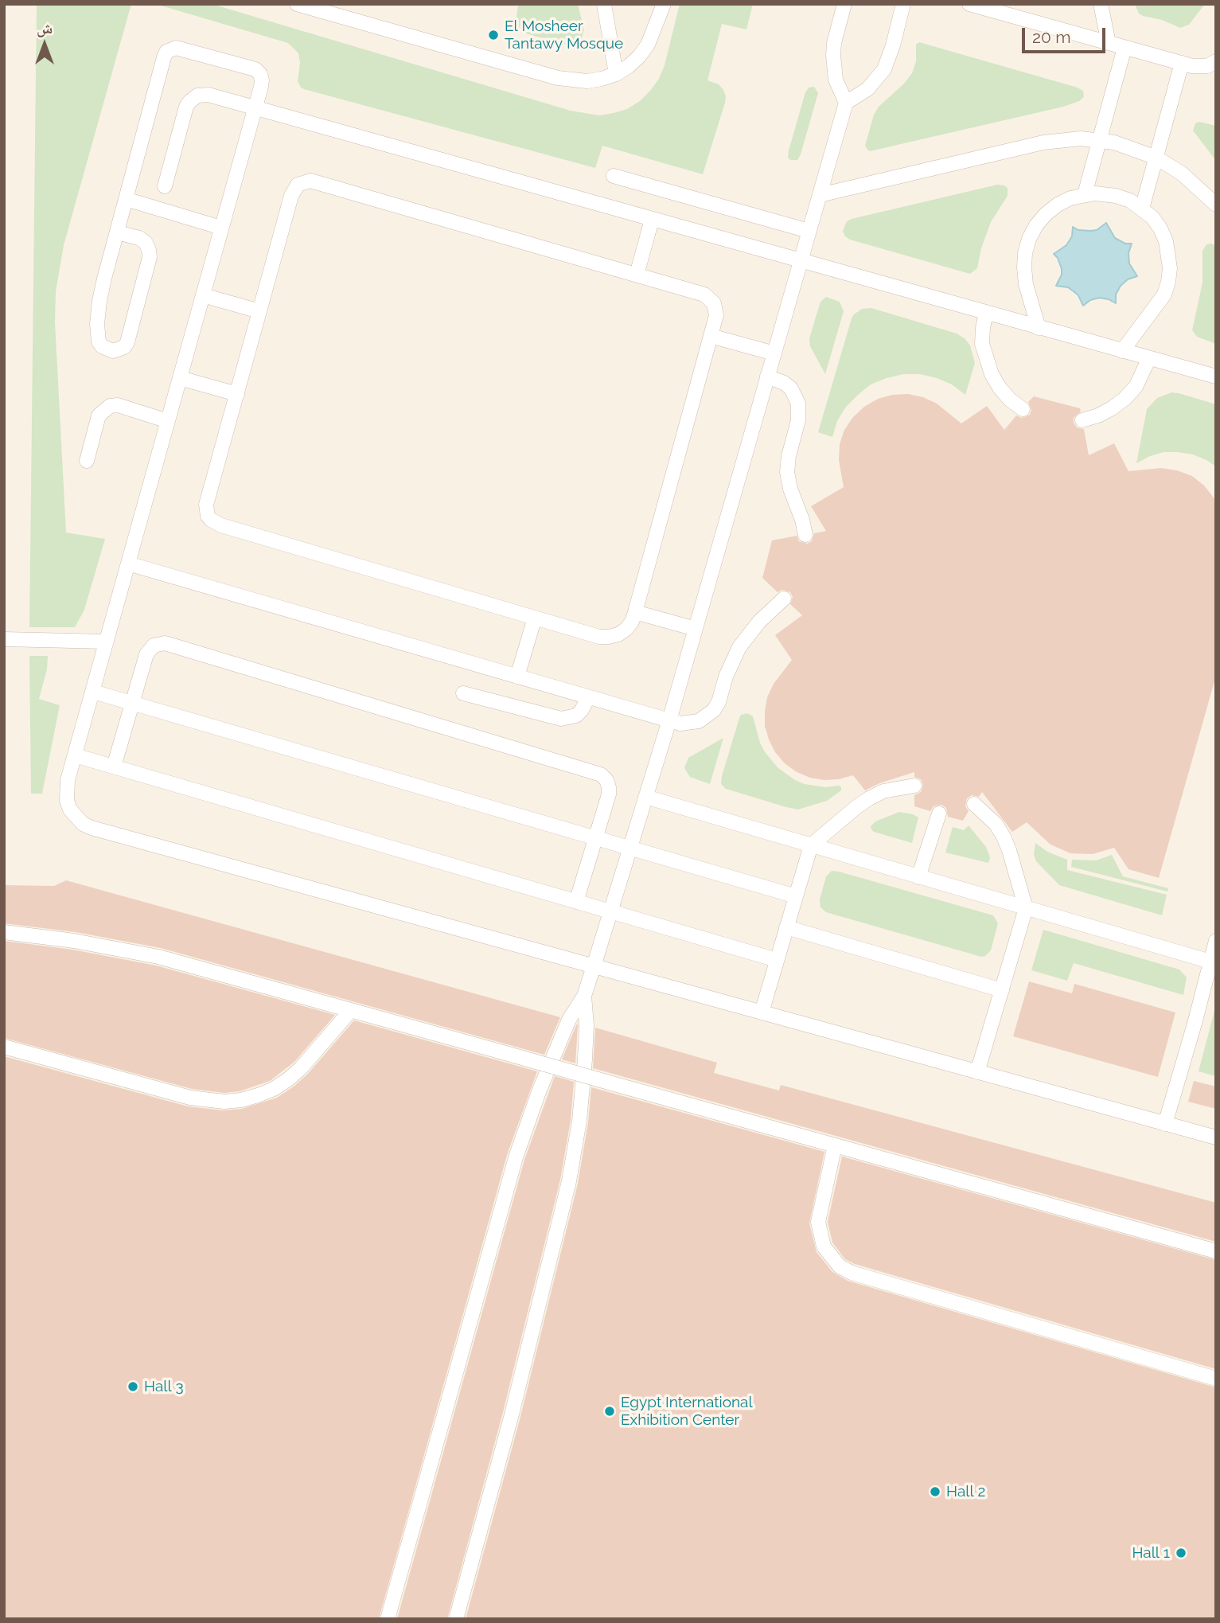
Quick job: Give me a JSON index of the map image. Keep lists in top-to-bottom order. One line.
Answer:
{"places":["El Mosheer Tantawy Mosque","Hall 3","Egypt International Exhibition Center","Hall 2","Hall 1"],"scale_bar":"20 m","north":"top"}
